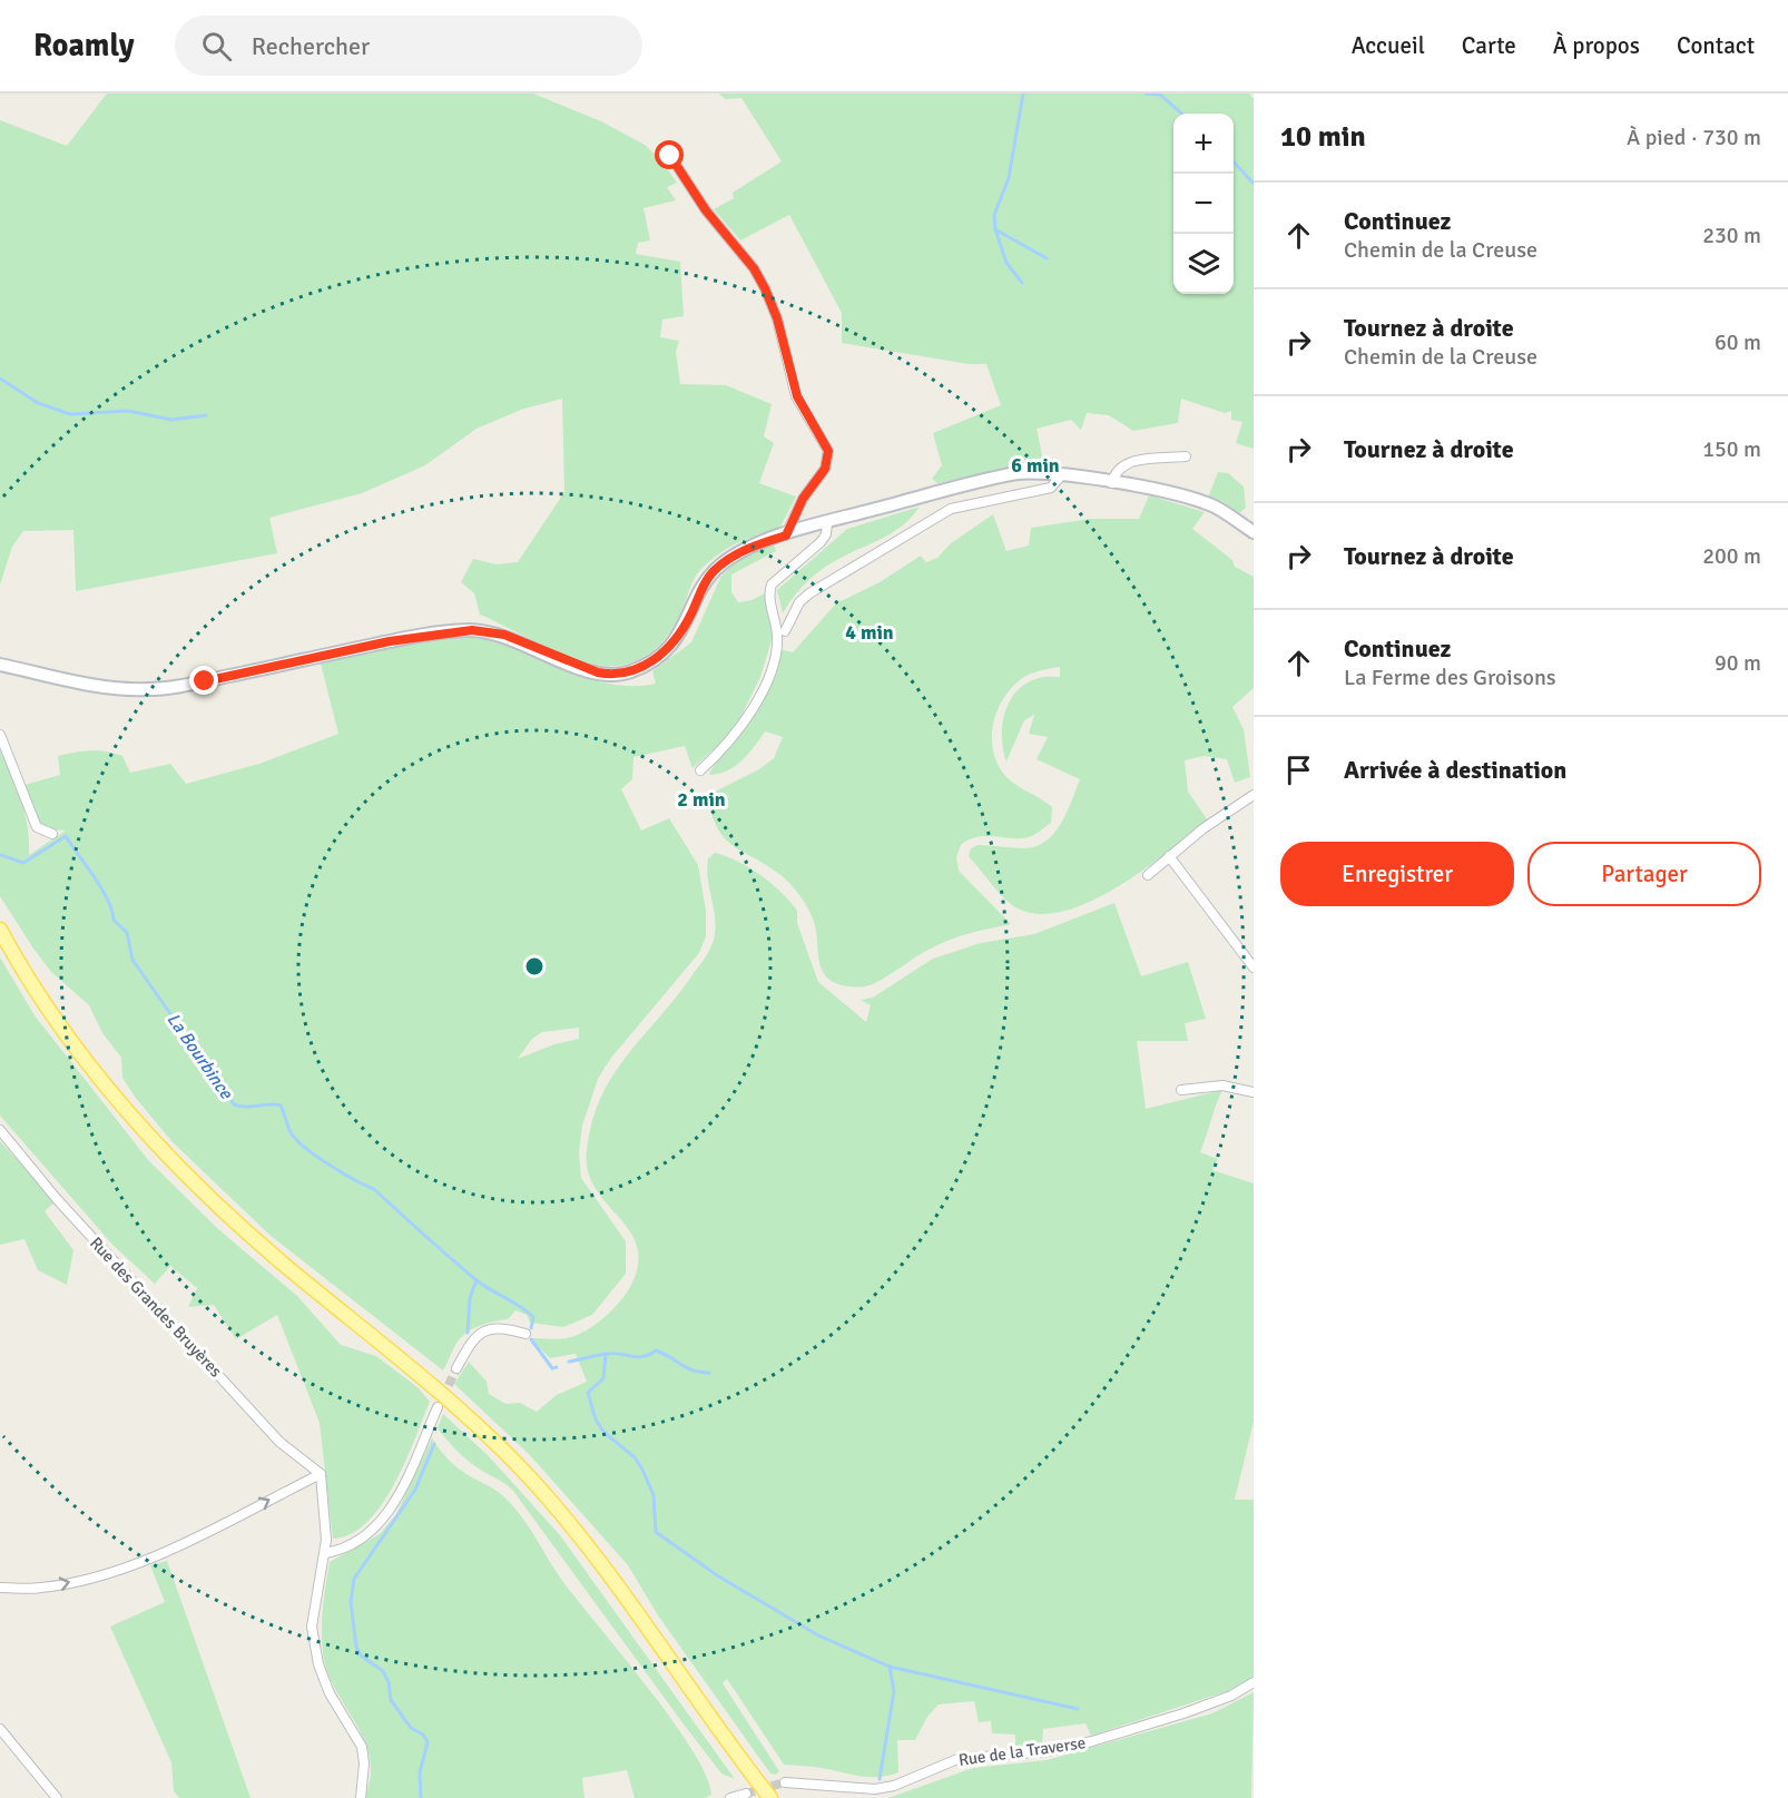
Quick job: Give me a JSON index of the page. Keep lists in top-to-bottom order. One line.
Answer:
{"streets":{"street":["Rue des Grandes Bruyères","Rue de la Traverse"]},"water":["La Bourbince"],"page":{"header":"Roamly","search":"Rechercher","nav":["Accueil","Carte","À propos","Contact"],"heading":["10 min","À pied · 730 m"],"map_buttons":["+","−"],"list":[["Continuez","Chemin de la Creuse","230 m"],["Tournez à droite","Chemin de la Creuse","60 m"],["Tournez à droite","150 m"],["Tournez à droite","200 m"],["Continuez","La Ferme des Groisons","90 m"],"Arrivée à destination"],"buttons":["Enregistrer","Partager"]},"rings":["6 min","4 min","2 min"]}
